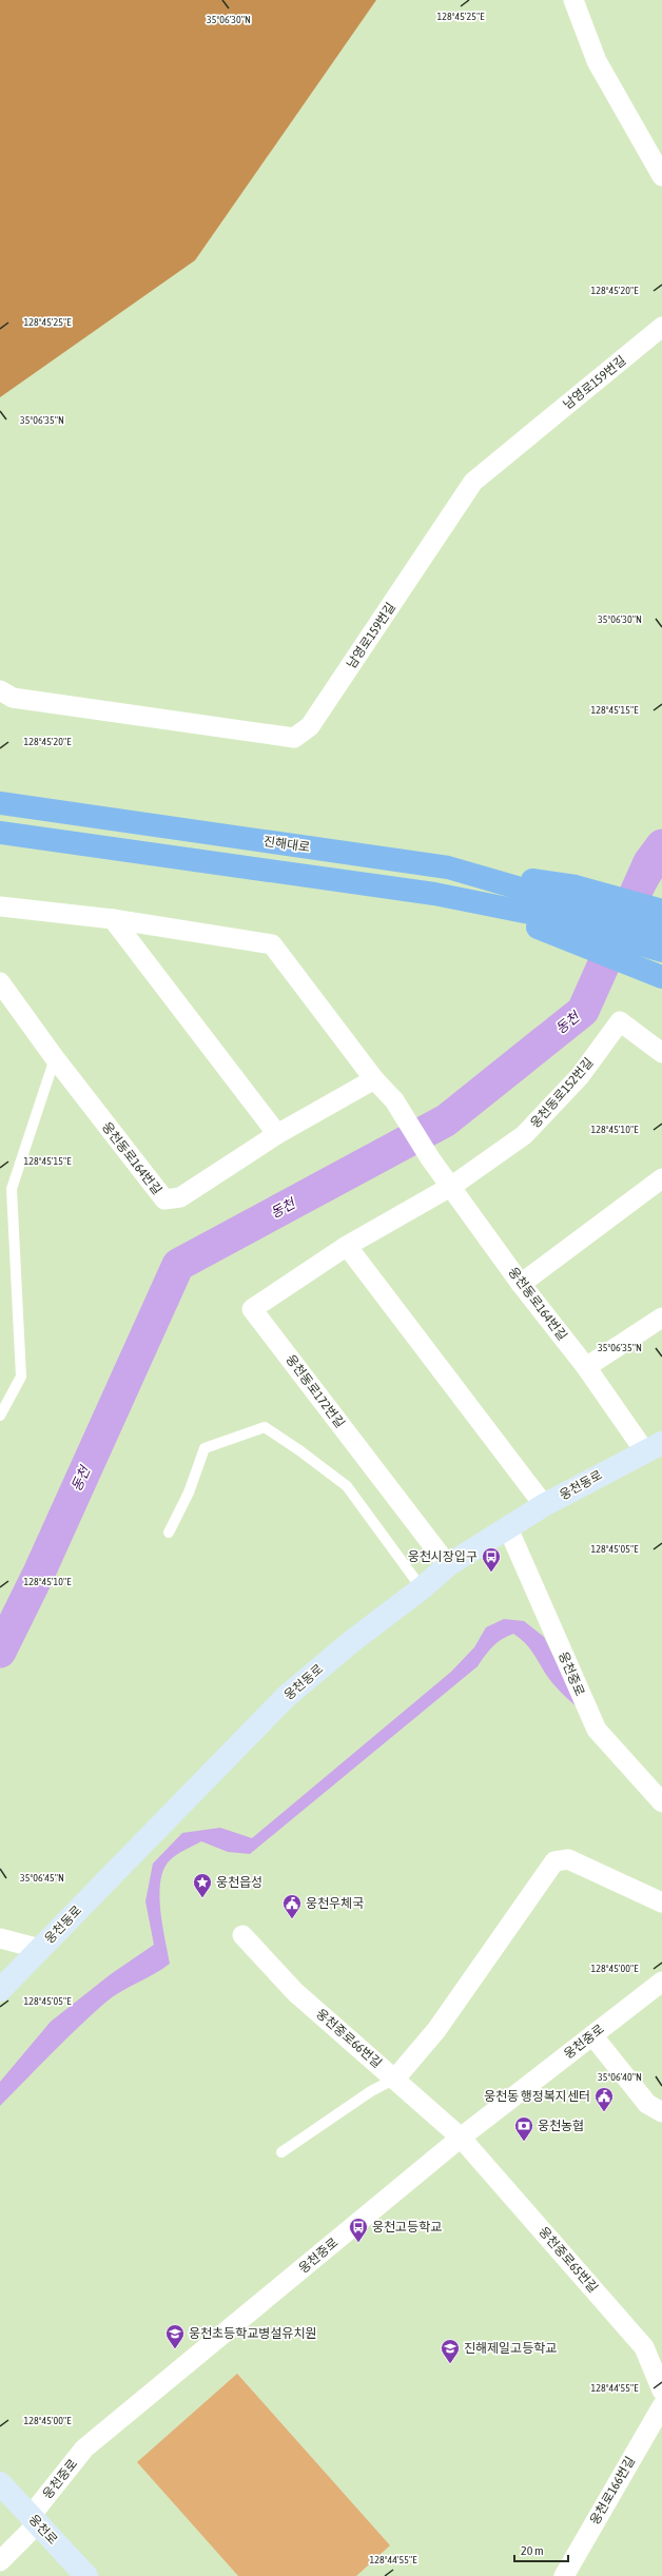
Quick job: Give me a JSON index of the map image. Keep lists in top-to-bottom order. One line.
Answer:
{"streets":{"highway":["진해대로"],"main road":["웅천동로","웅천로"],"street":["남영로159번길","웅천동로152번길","웅천동로164번길","웅천동로172번길","웅천중로","웅천중로66번길","웅천중로65번길","웅천로166번길"]},"crossings":[["웅천동로152번길","웅천동로164번길"],["웅천동로152번길","웅천동로172번길"],["웅천동로164번길","웅천동로172번길"],["웅천동로164번길","웅천동로"],["웅천동로172번길","웅천동로"],["웅천동로","웅천중로"],["웅천중로","웅천중로66번길"],["웅천중로","웅천중로65번길"],["웅천중로","웅천로"],["웅천중로66번길","웅천중로65번길"]],"water":["동천"],"places":{"bus stop":["웅천시장입구","웅천고등학교"],"place":["웅천읍성"],"public building":["웅천우체국","웅천동 행정복지센터"],"bank":["웅천농협"],"school or university":["웅천초등학교병설유치원","진해제일고등학교"]},"scale_bar":"20 m","coordinates":["128°45'25\"E","35°06'30\"N","128°45'20\"E","35°06'35\"N","128°45'15\"E","128°45'10\"E","128°45'05\"E","35°06'45\"N","128°45'00\"E","35°06'40\"N","128°44'55\"E"]}
